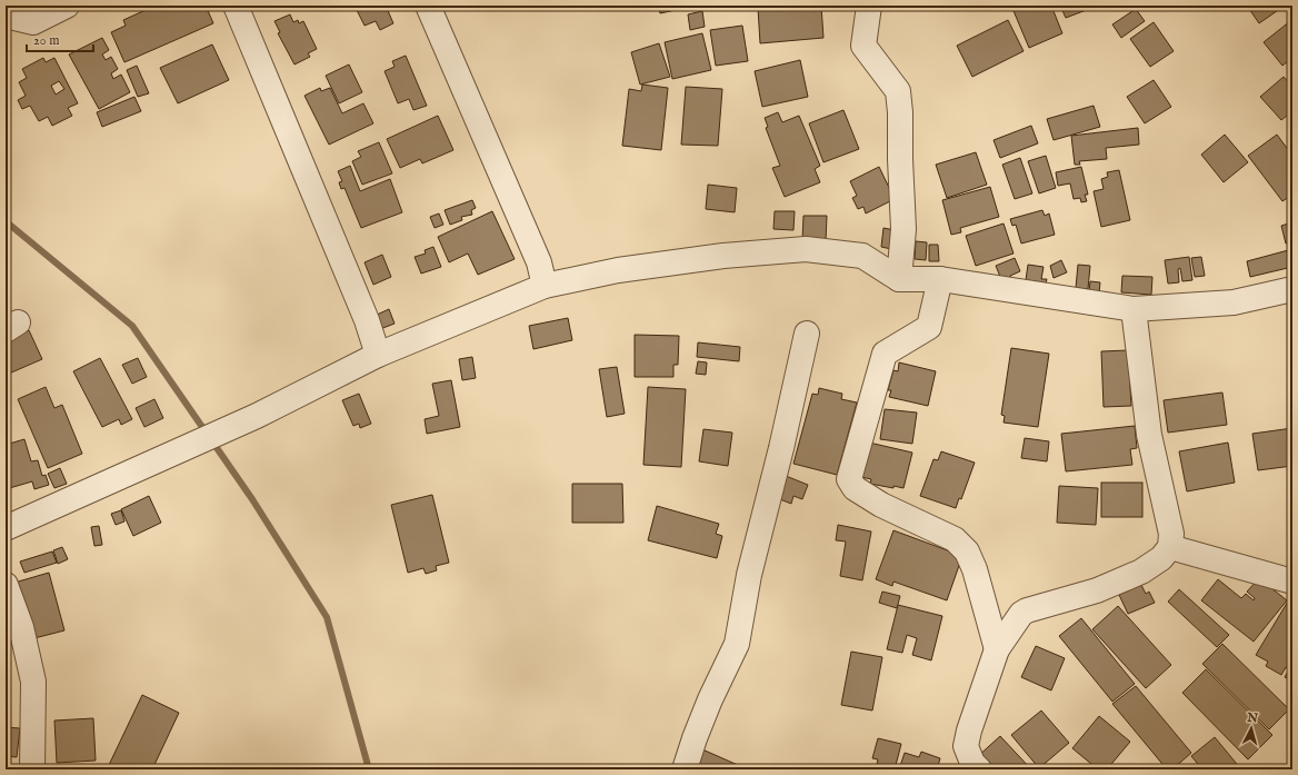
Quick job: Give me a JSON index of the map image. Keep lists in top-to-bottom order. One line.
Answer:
{"scale_bar":"20 m","north":"top"}
